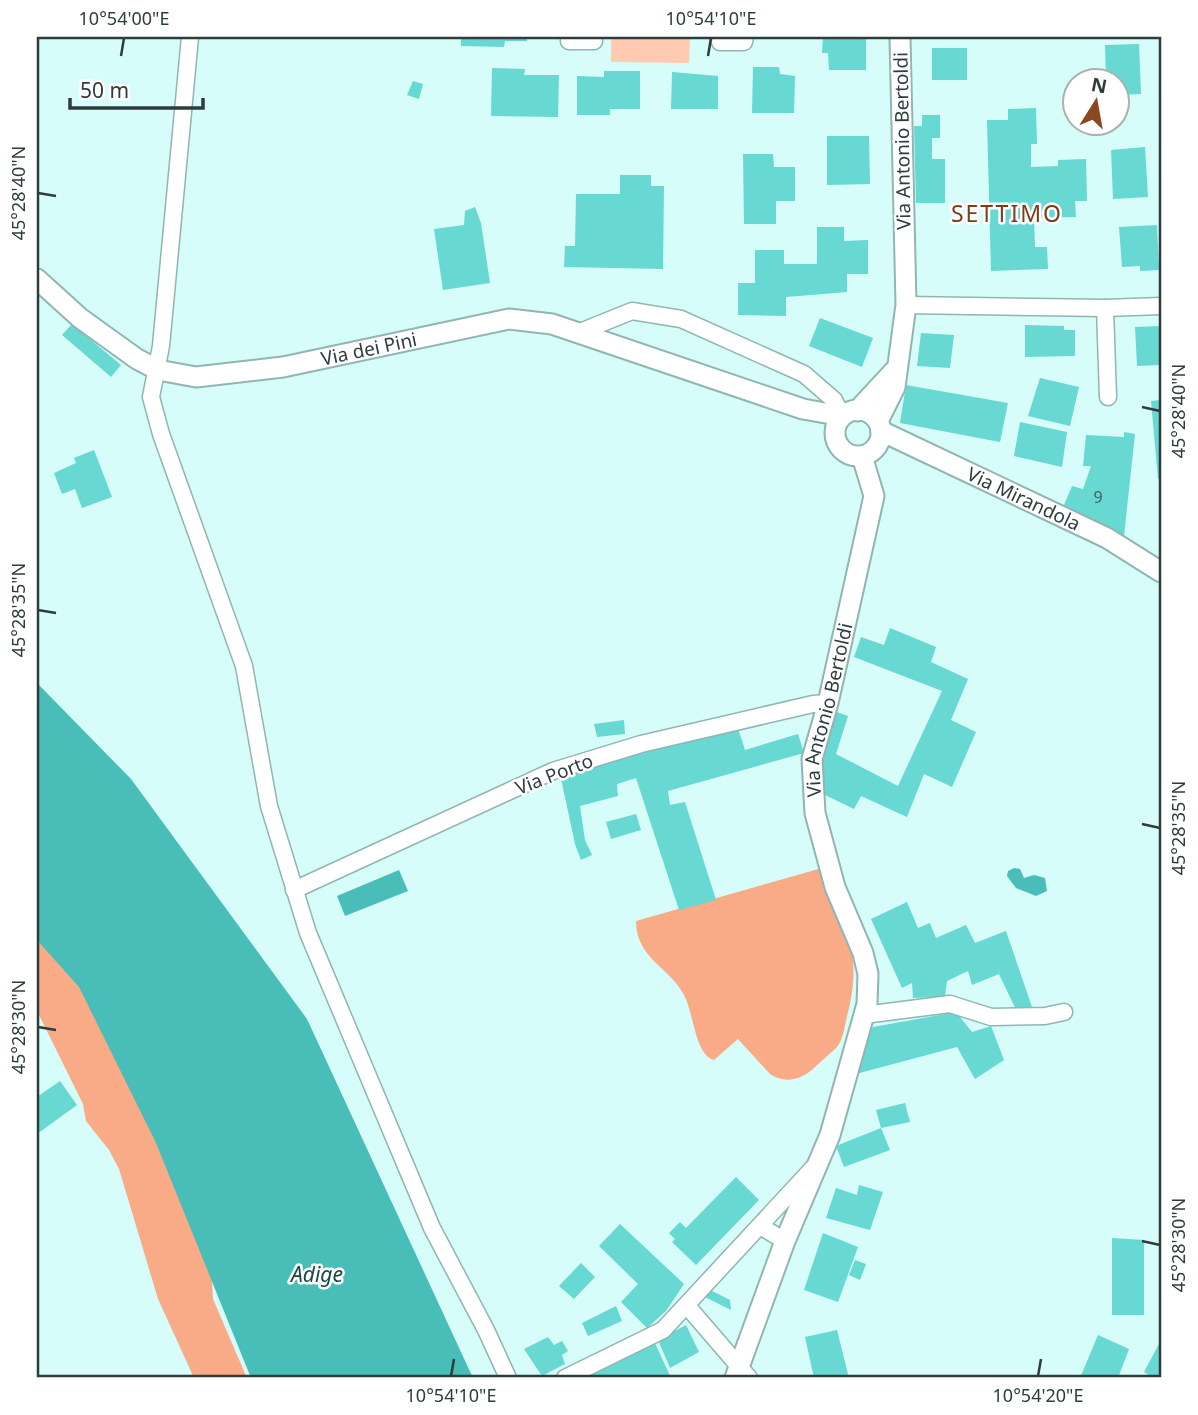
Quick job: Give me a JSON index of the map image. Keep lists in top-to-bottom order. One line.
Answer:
{"streets":{"street":["Via Antonio Bertoldi","Via dei Pini","Via Mirandola","Via Porto"]},"crossings":[["Via Antonio Bertoldi","Via dei Pini"],["Via Antonio Bertoldi","Via Mirandola"],["Via Antonio Bertoldi","Via Porto"],["Via dei Pini","Via Mirandola"]],"districts":["SETTIMO"],"water":["Adige"],"house_numbers":["9"],"scale_bar":"50 m","north":"top","coordinates":["10°54'00\"E","10°54'10\"E","45°28'40\"N","45°28'35\"N","45°28'30\"N","10°54'20\"E"]}
